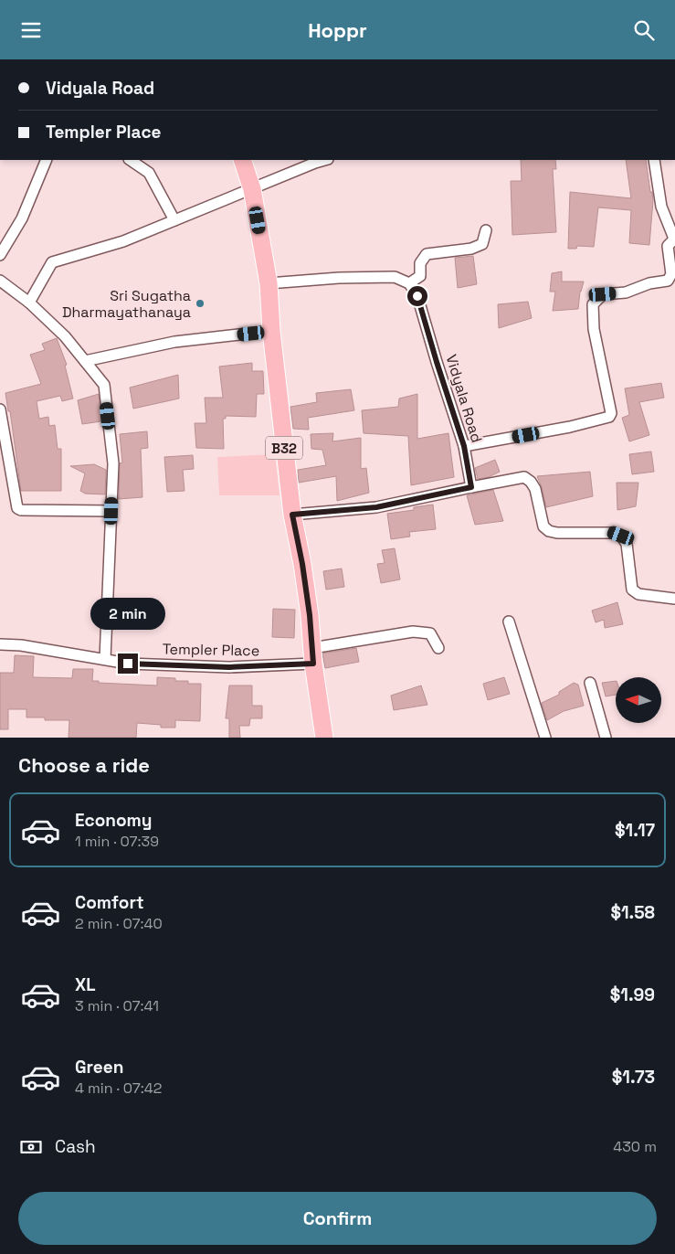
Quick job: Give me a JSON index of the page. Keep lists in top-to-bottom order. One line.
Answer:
{"streets":{"main road":["B32"],"street":["Vidyala Road","Templer Place"]},"crossings":[["B32","Templer Place"]],"places":["Sri Sugatha Dharmayathanaya"],"north":"left","page":{"header":"Hoppr","banner":["Vidyala Road","Templer Place"],"bubble":"2 min","heading":"Choose a ride","list":[{"name":"Economy","note":"1 min · 07:39","value":"$1.17"},{"name":"Comfort","note":"2 min · 07:40","value":"$1.58"},{"name":"XL","note":"3 min · 07:41","value":"$1.99"},{"name":"Green","note":"4 min · 07:42","value":"$1.73"}],"pay":["Cash","430 m"],"buttons":"Confirm"}}
